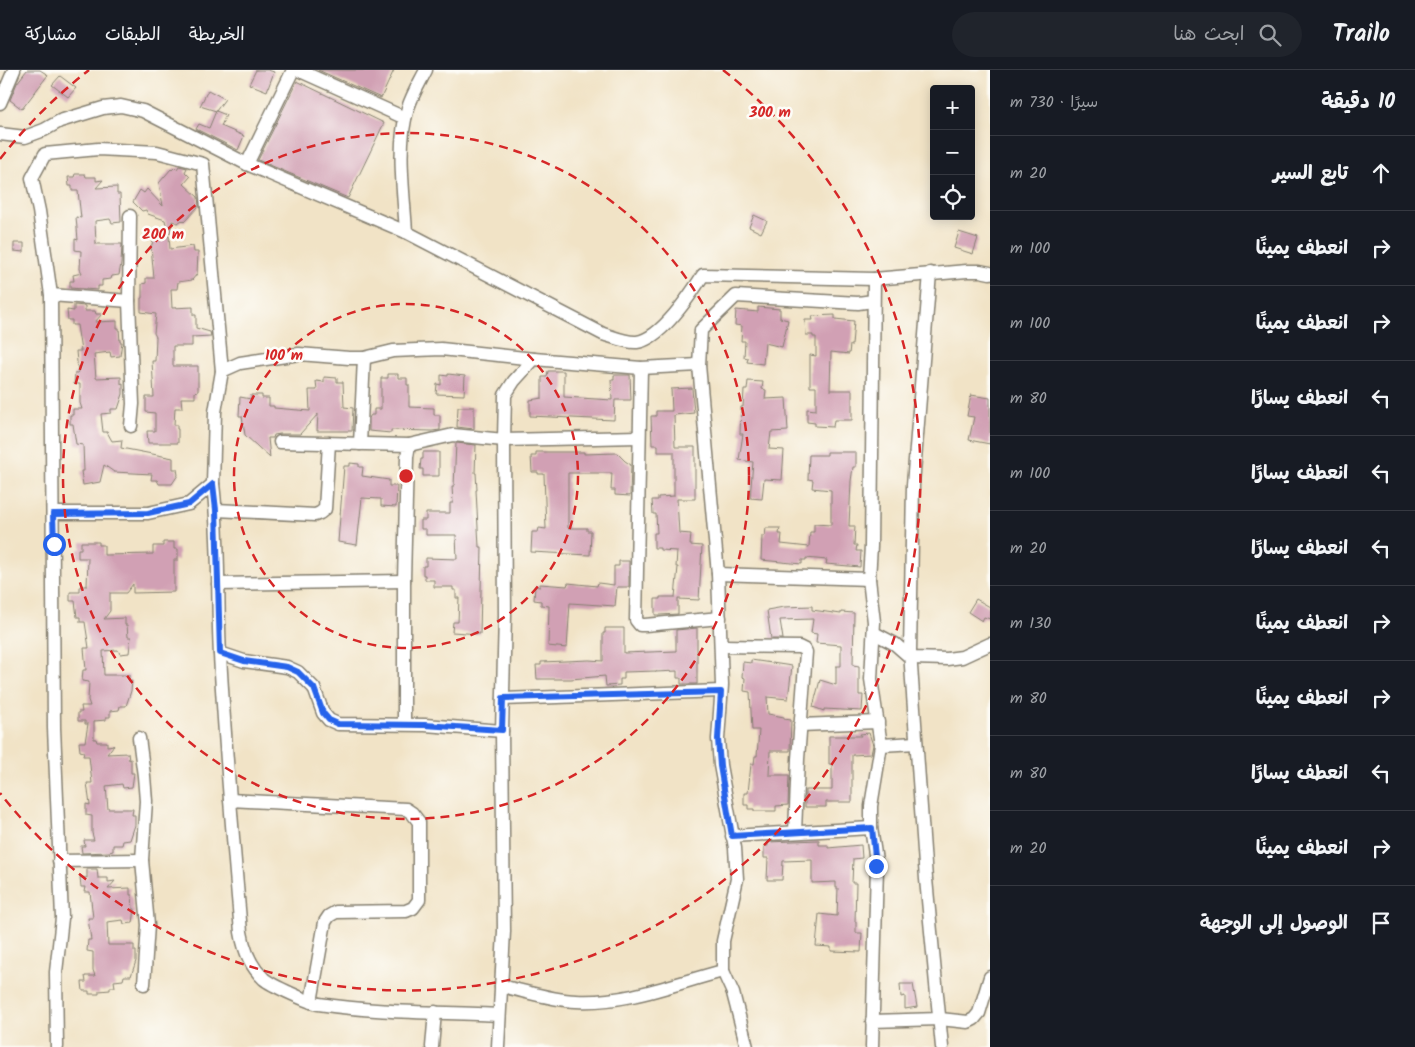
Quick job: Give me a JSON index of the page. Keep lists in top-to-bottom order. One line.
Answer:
{"page":{"header":"Trailo","search":"ابحث هنا","nav":["الخريطة","الطبقات","مشاركة"],"heading":["10 دقيقة","سيرًا · 730 m"],"map_buttons":["+","−"],"list":[["تابع السير","20 m"],["انعطف يمينًا","100 m"],["انعطف يمينًا","100 m"],["انعطف يسارًا","80 m"],["انعطف يسارًا","100 m"],["انعطف يسارًا","20 m"],["انعطف يمينًا","130 m"],["انعطف يمينًا","80 m"],["انعطف يسارًا","80 m"],["انعطف يمينًا","20 m"],"الوصول إلى الوجهة"]},"rings":["300 m","200 m","100 m"]}
